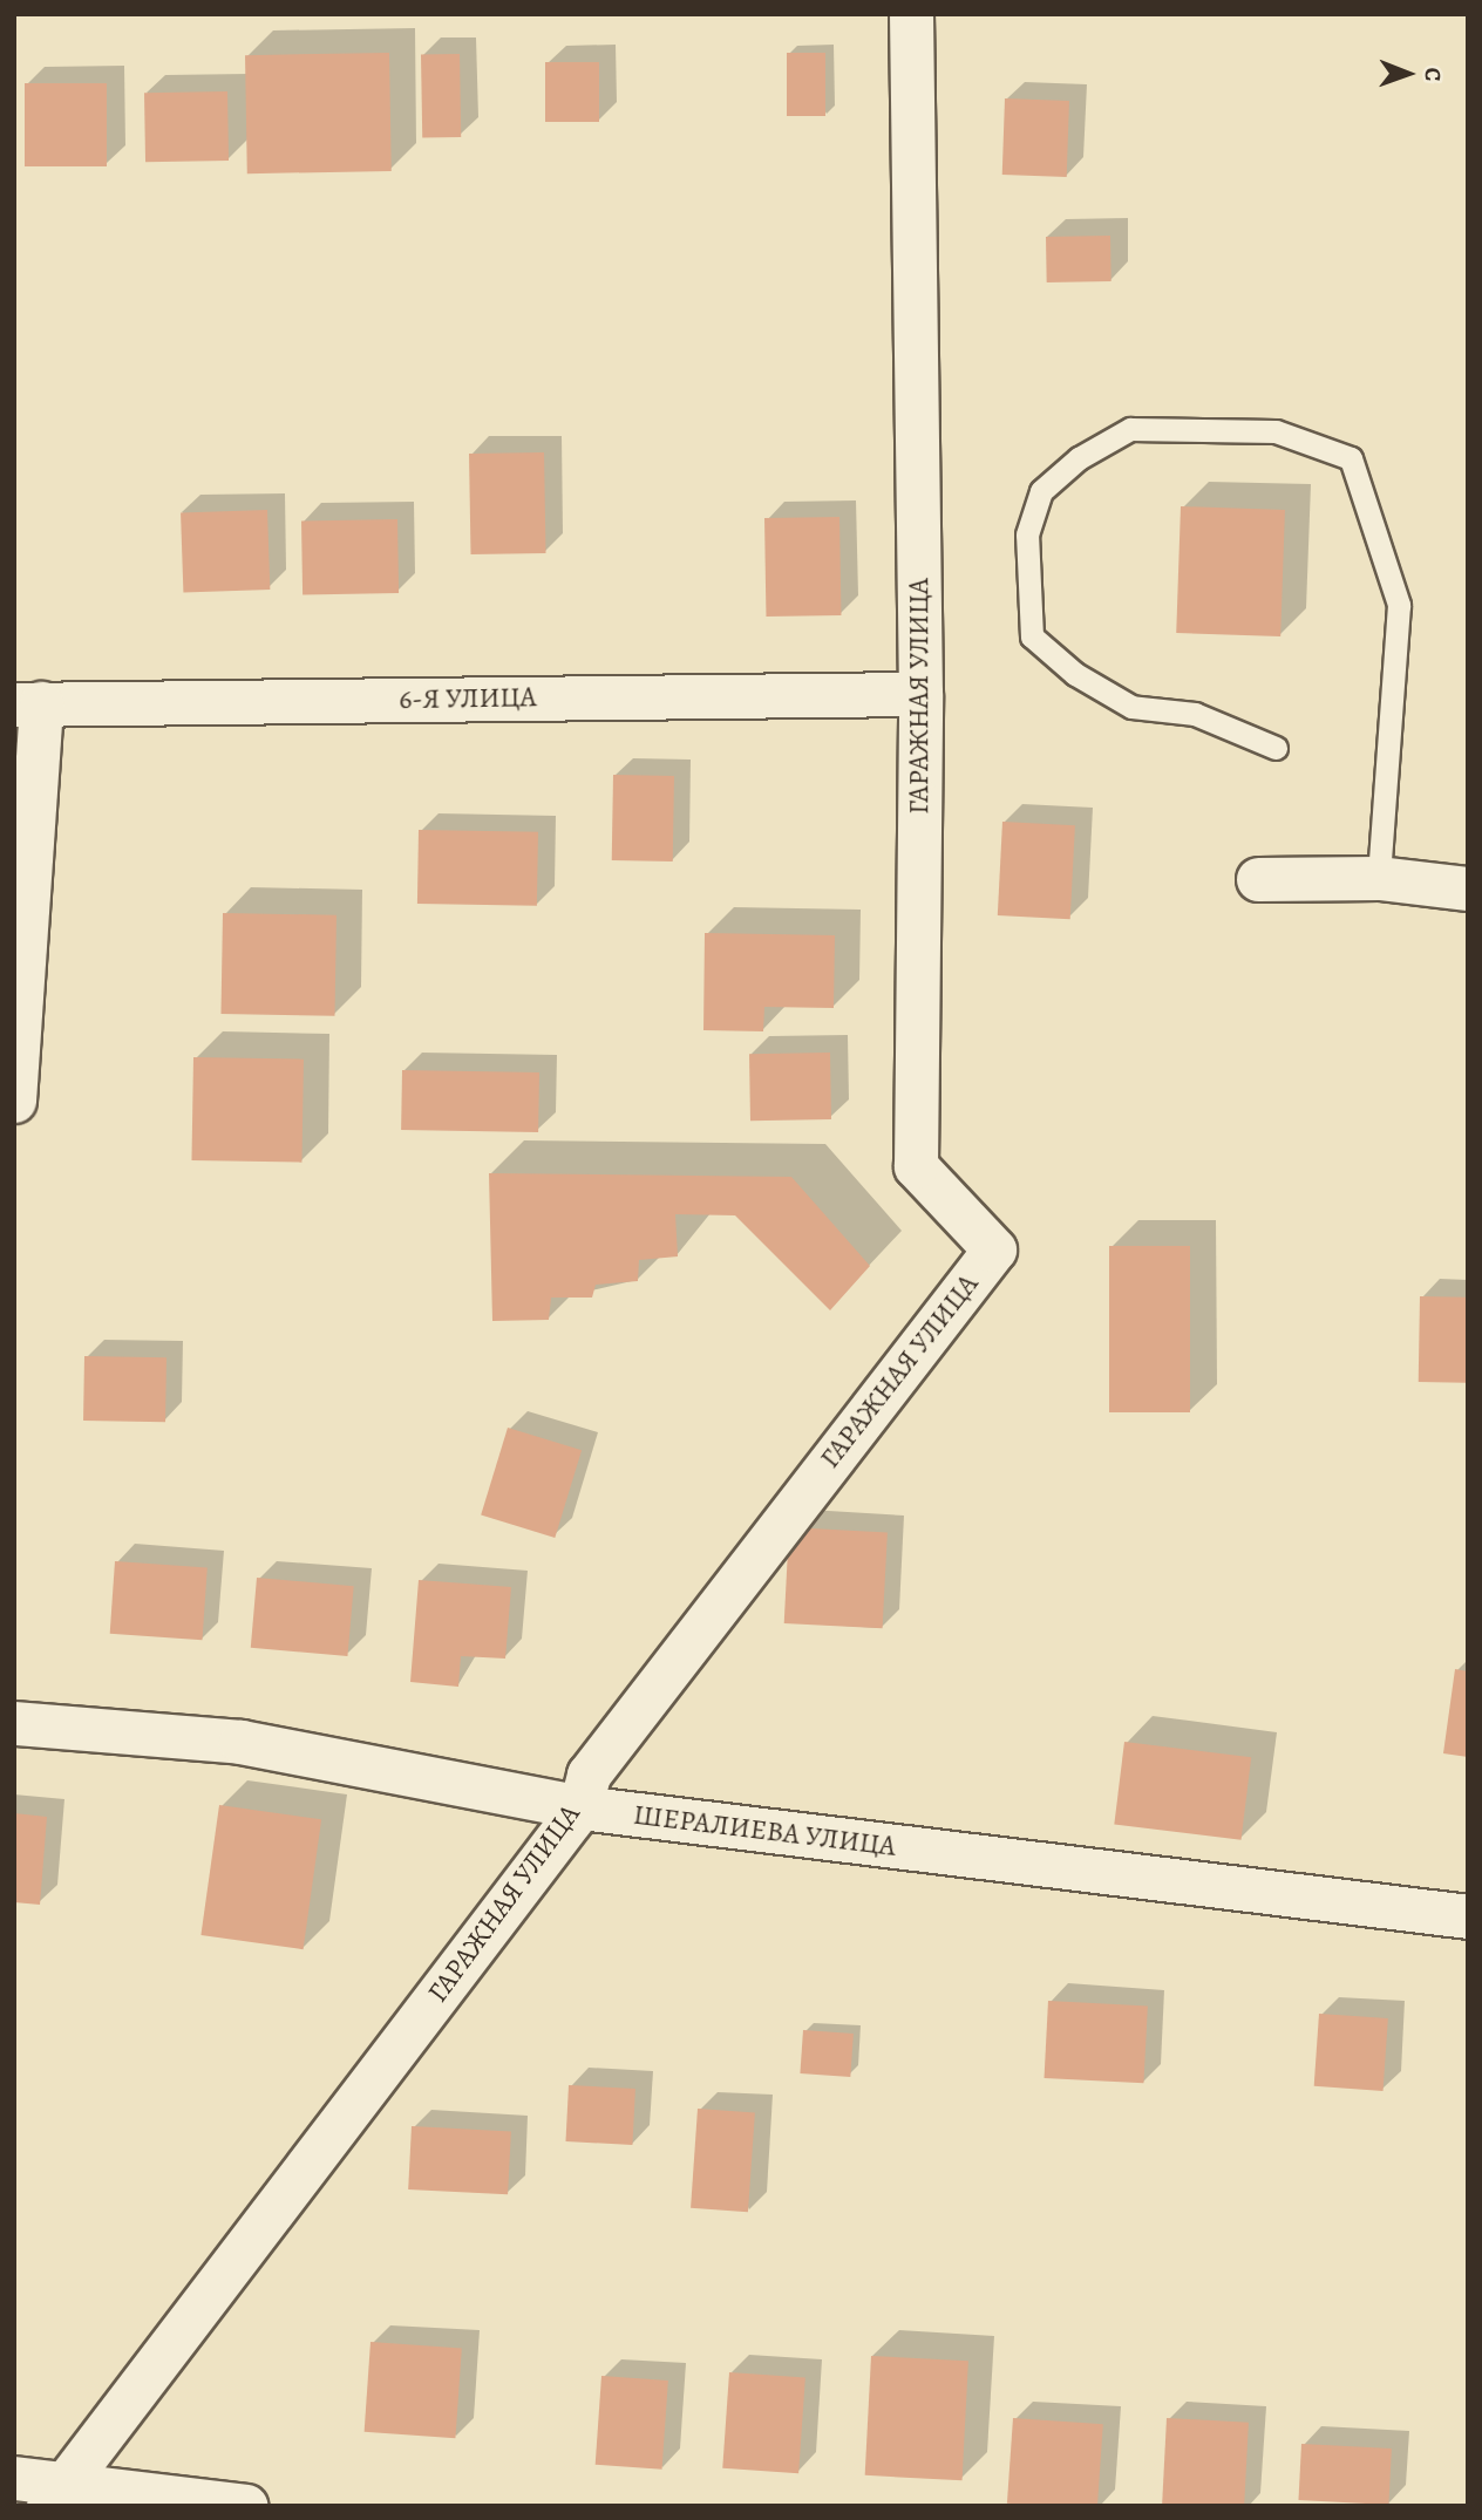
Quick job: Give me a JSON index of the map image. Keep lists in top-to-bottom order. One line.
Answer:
{"streets":{"street":["ГАРАЖНАЯ УЛИЦА","6-Я УЛИЦА","ШЕРАЛИЕВА УЛИЦА"]},"crossings":[["ГАРАЖНАЯ УЛИЦА","6-Я УЛИЦА"],["ГАРАЖНАЯ УЛИЦА","ШЕРАЛИЕВА УЛИЦА"]],"north":"right"}
